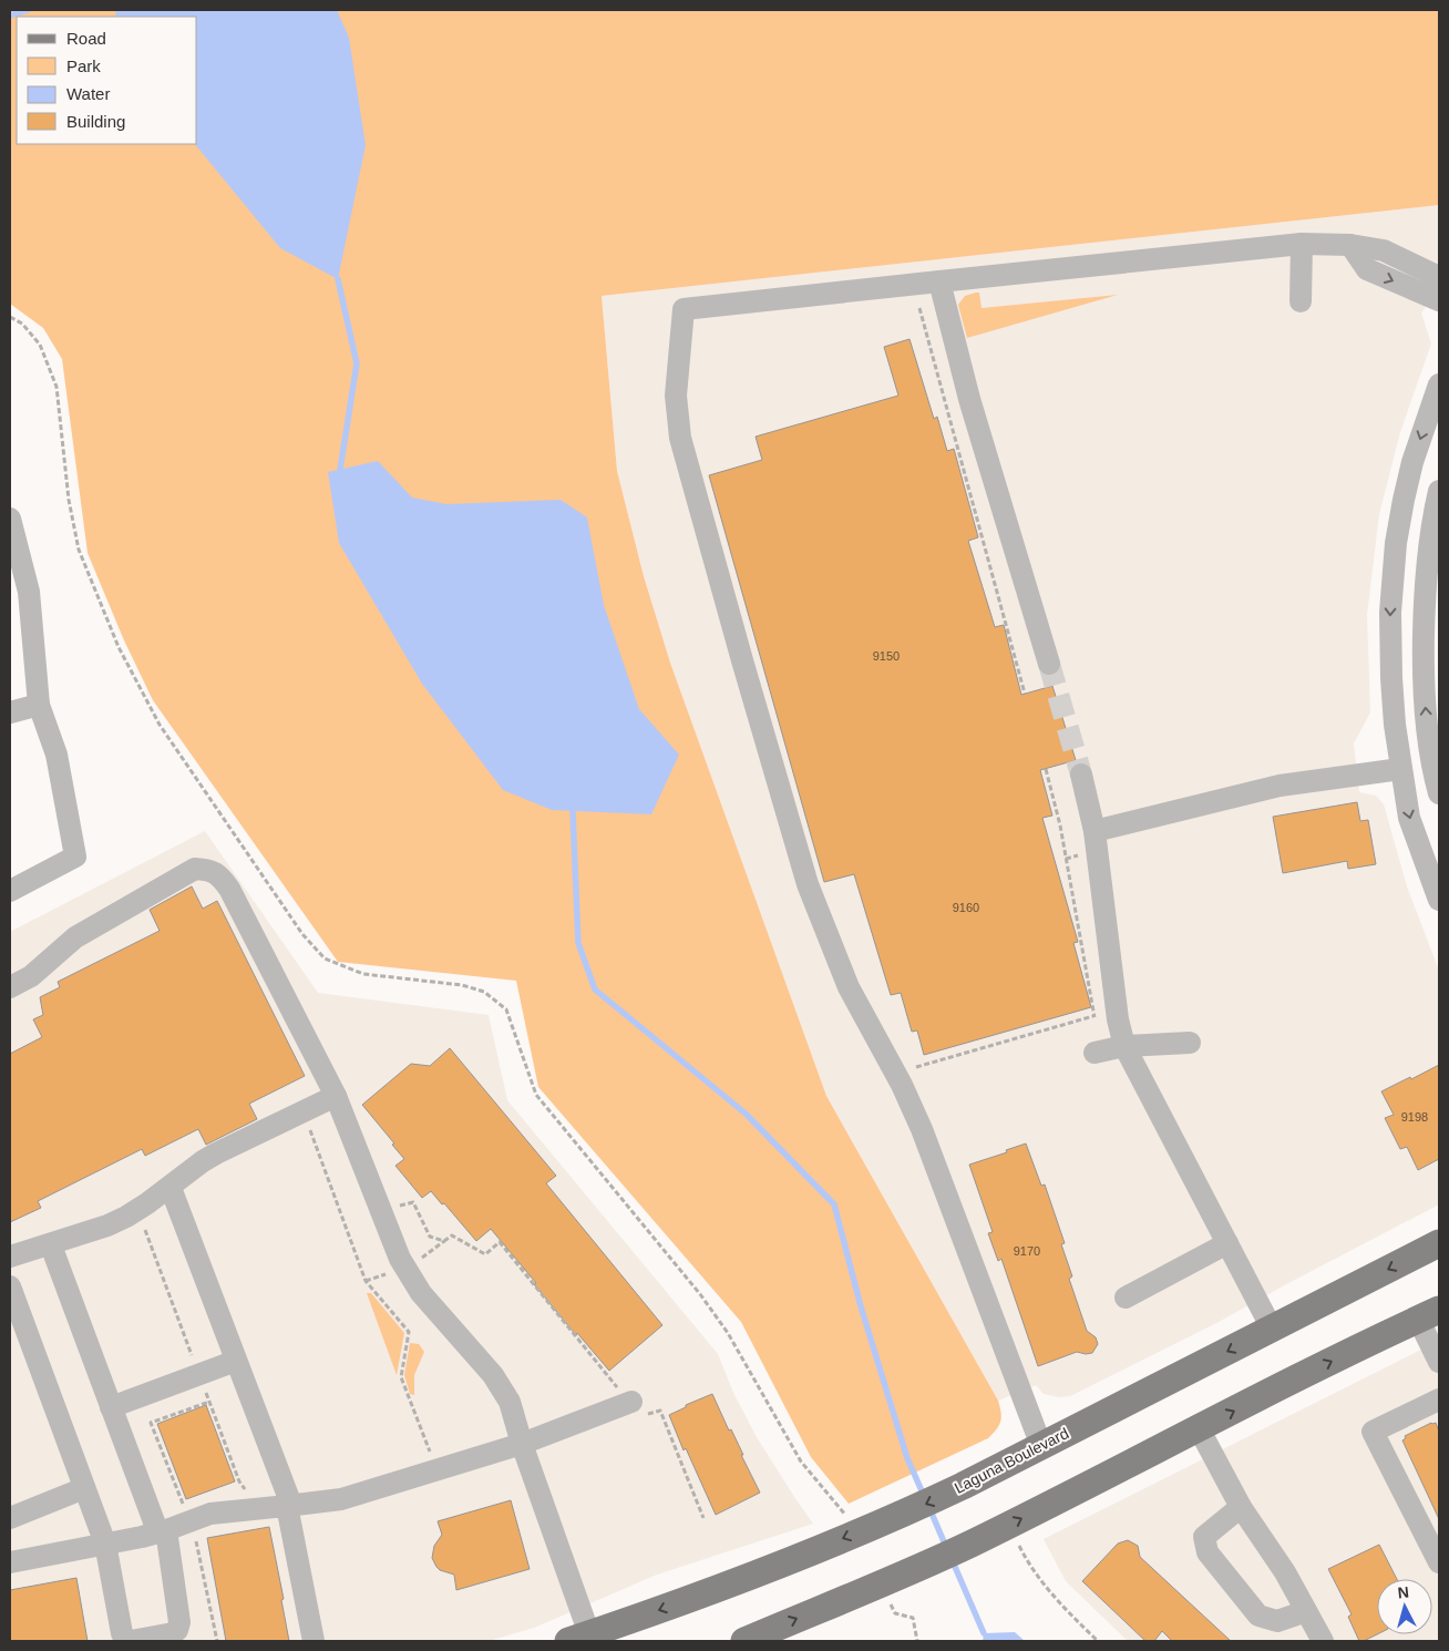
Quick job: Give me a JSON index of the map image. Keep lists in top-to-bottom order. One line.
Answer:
{"streets":{"main road":["Laguna Boulevard"]},"house_numbers":["9150","9160","9198","9170"],"legend":["Road","Park","Water","Building"],"north":"top"}
